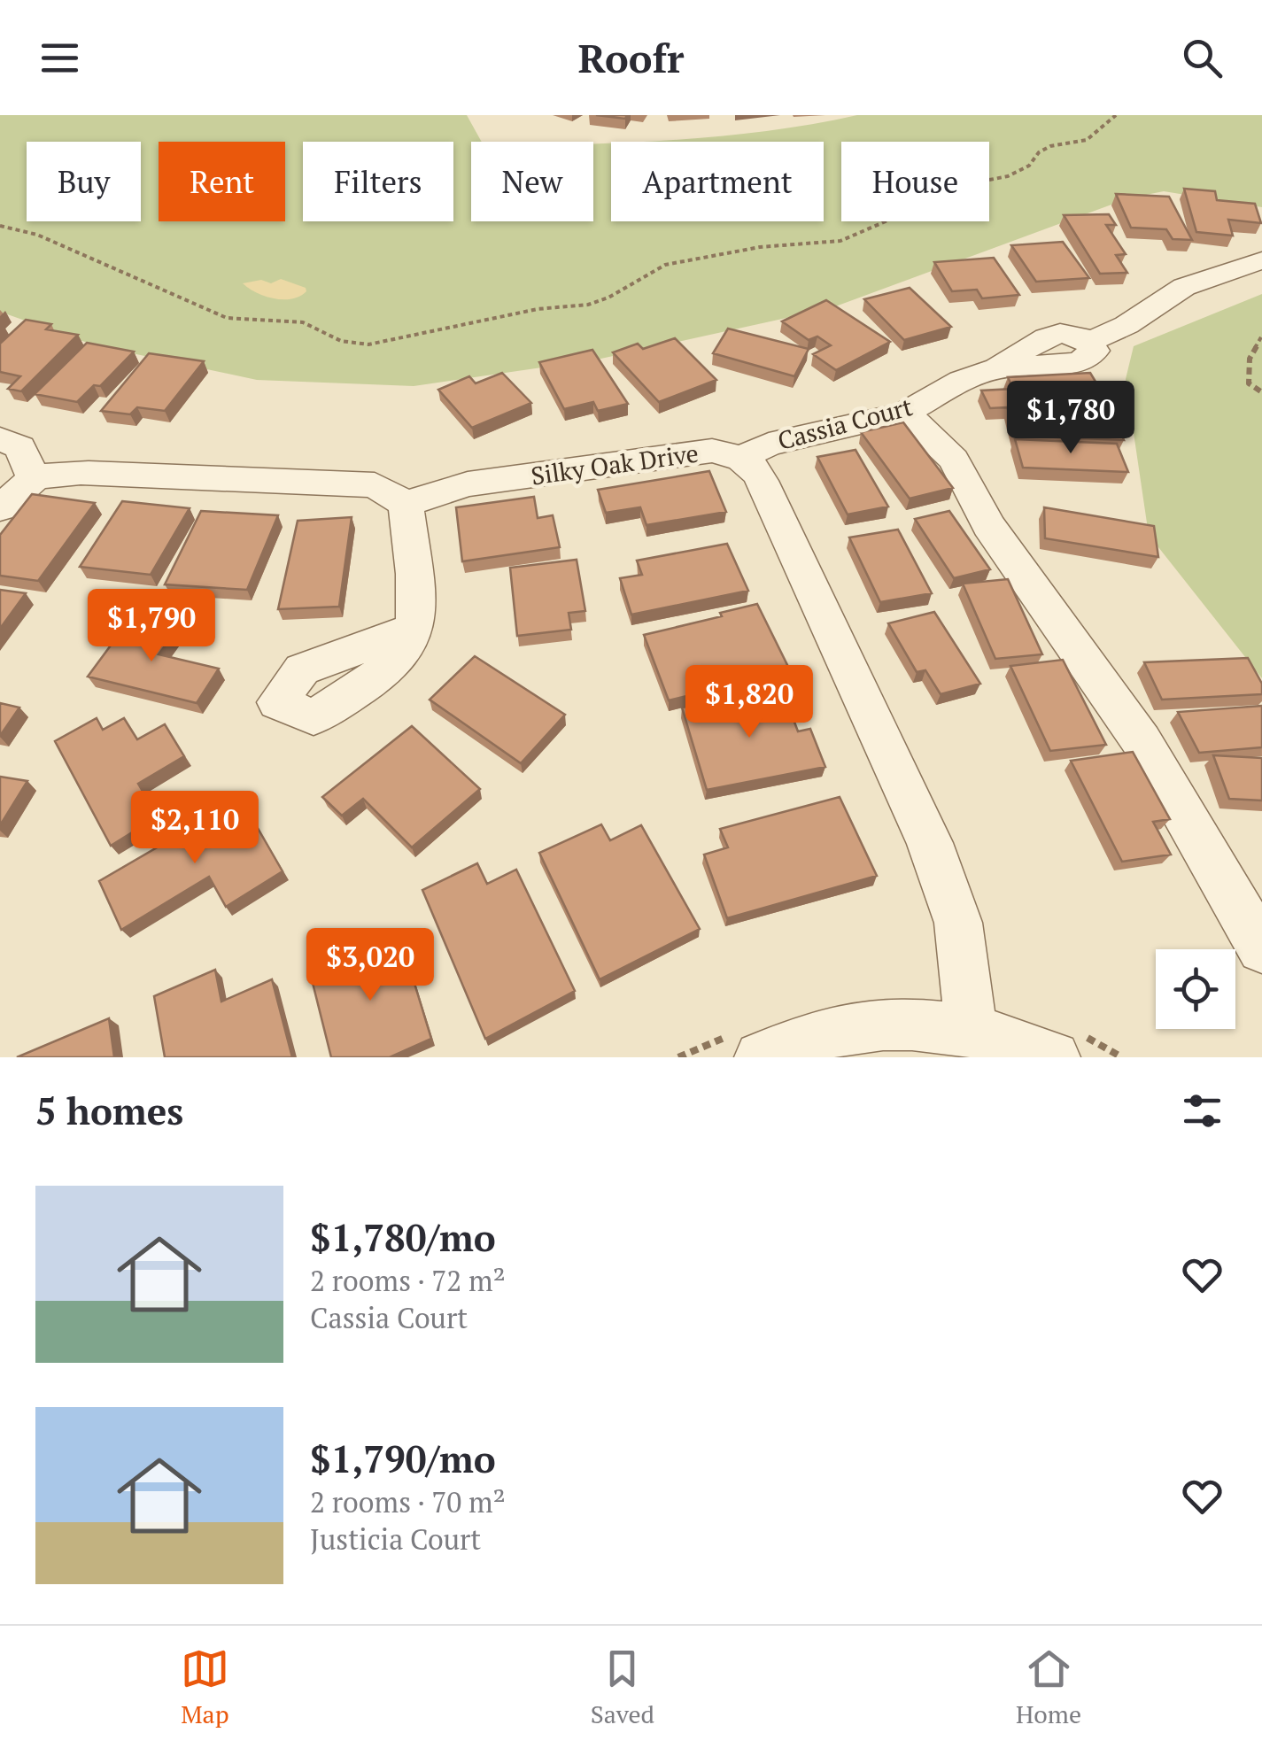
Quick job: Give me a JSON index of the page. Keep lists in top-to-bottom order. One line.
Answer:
{"streets":{"street":["Cassia Court","Silky Oak Drive"]},"crossings":[["Cassia Court","Silky Oak Drive"]],"page":{"header":"Roofr","chip":["Buy","Rent","Filters","New","Apartment","House"],"price":["$1,780","$1,790","$1,820","$2,110","$3,020"],"heading":"5 homes","list":[{"name":"$1,780/mo","note":"2 rooms · 72 m² · Cassia Court"},{"name":"$1,790/mo","note":"2 rooms · 70 m² · Justicia Court"}],"tabs":["Map","Saved","Home"]}}
